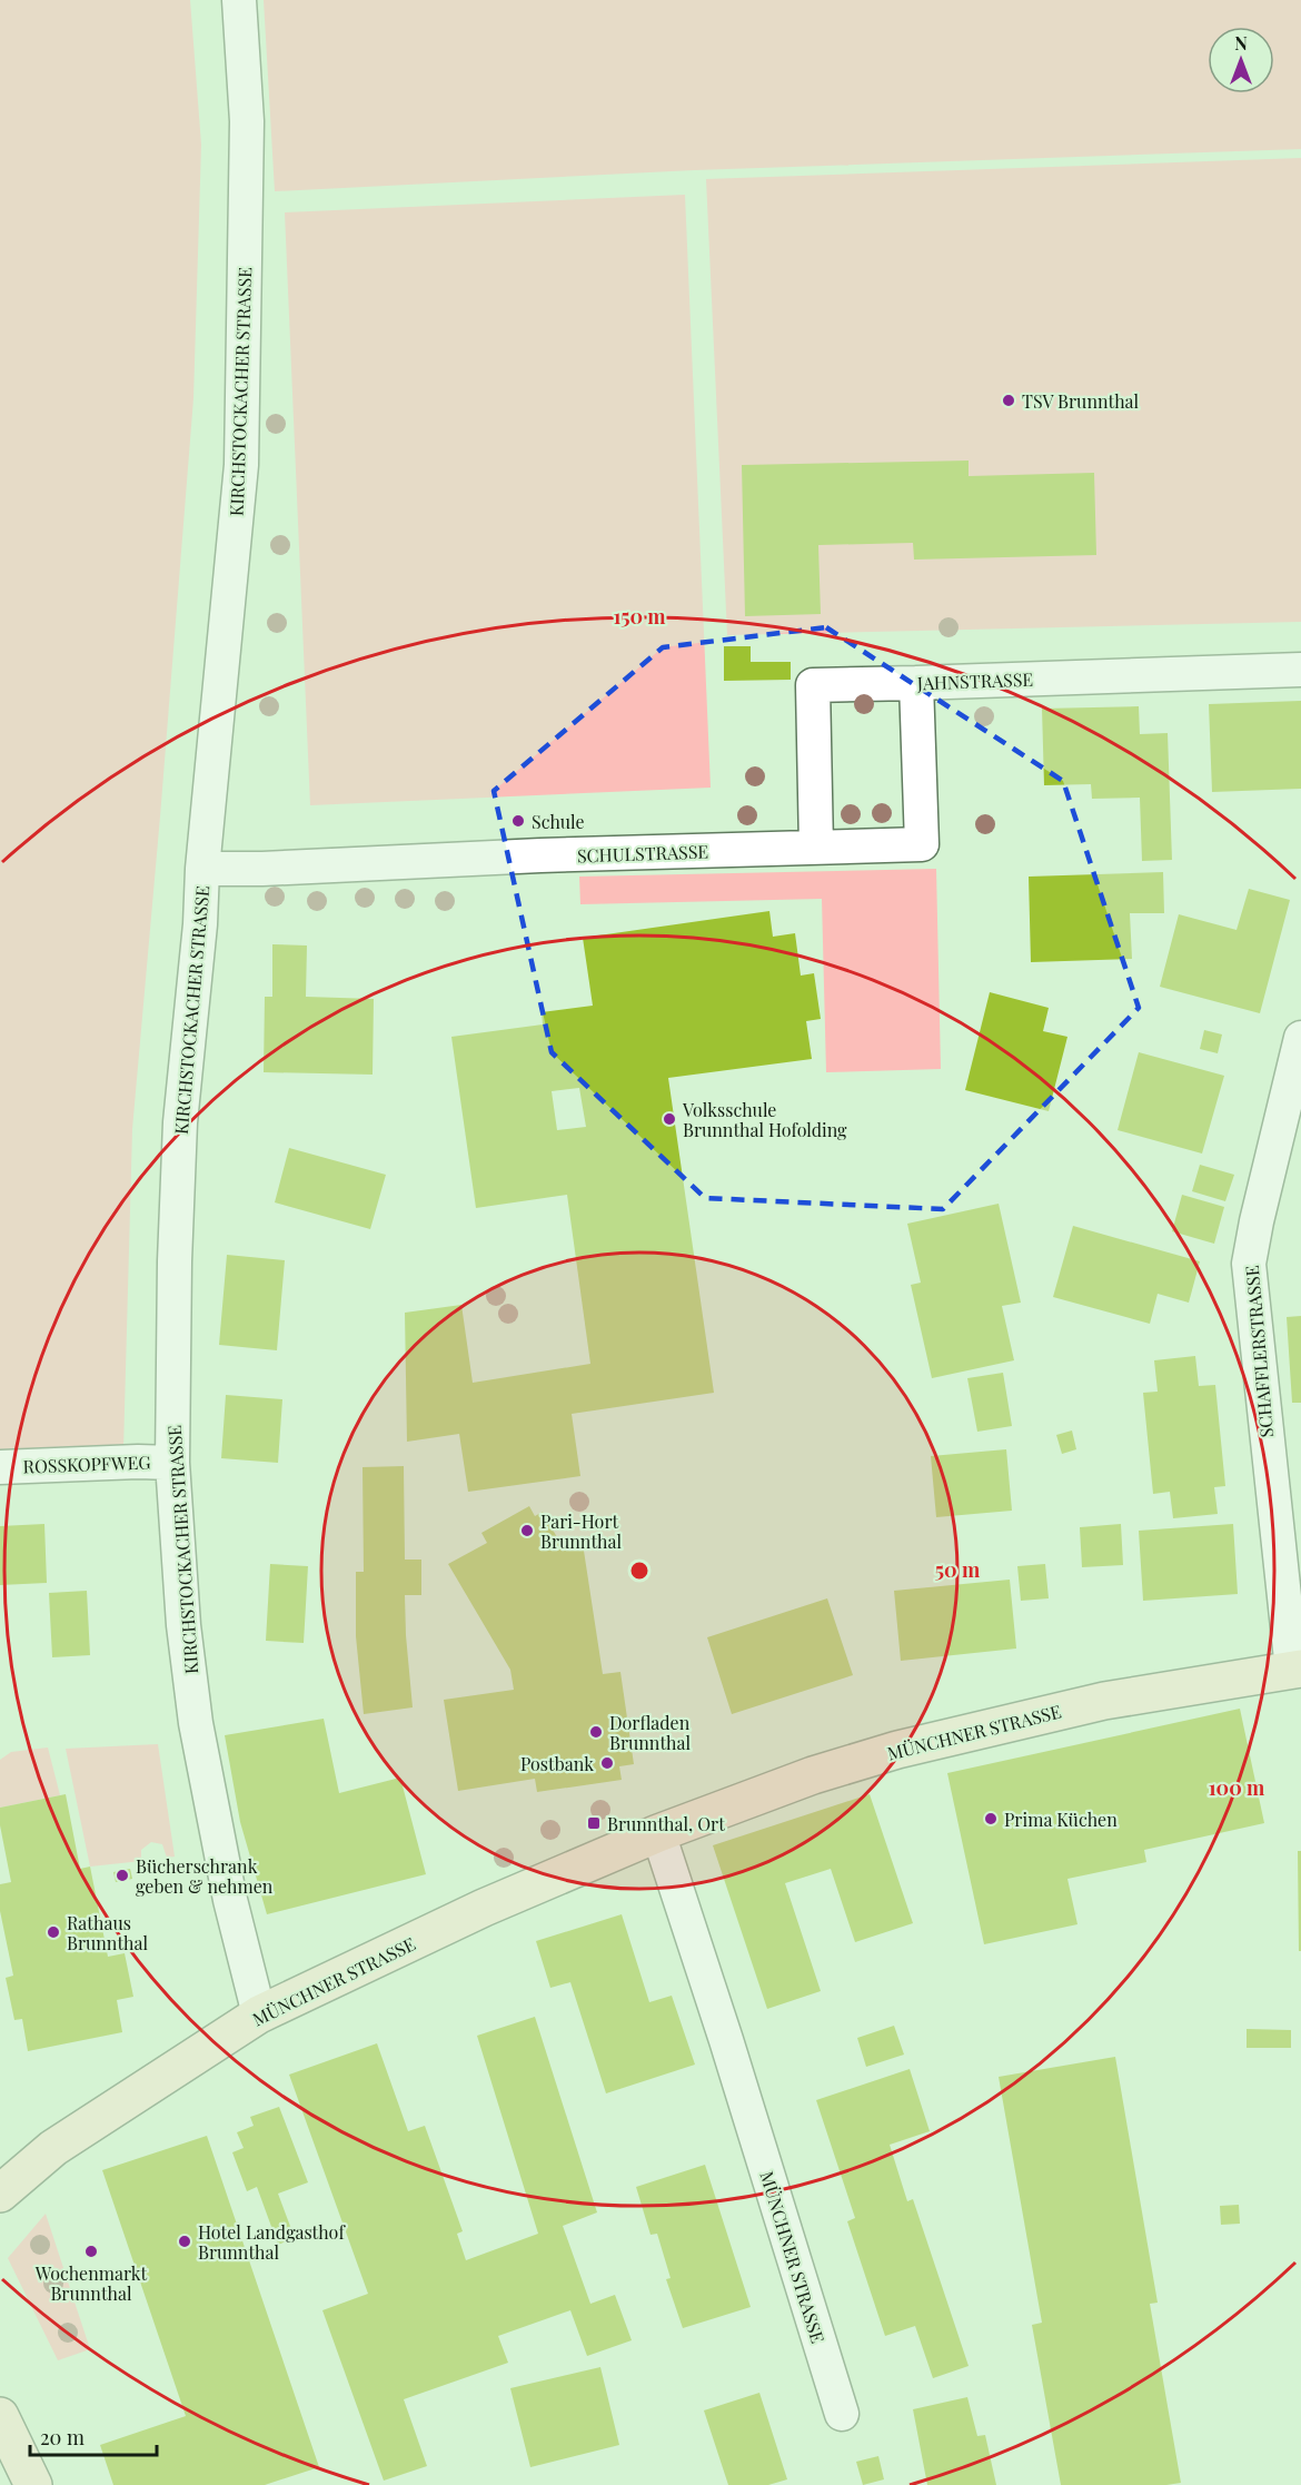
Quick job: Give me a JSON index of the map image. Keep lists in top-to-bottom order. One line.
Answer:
{"streets":{"street":["KIRCHSTOCKACHER STRASSE","JAHNSTRASSE","SCHULSTRASSE","SCHAFFLERSTRASSE","ROSSKOPFWEG","MÜNCHNER STRASSE"]},"crossings":[["KIRCHSTOCKACHER STRASSE","SCHULSTRASSE"],["KIRCHSTOCKACHER STRASSE","ROSSKOPFWEG"],["KIRCHSTOCKACHER STRASSE","MÜNCHNER STRASSE"],["JAHNSTRASSE","SCHULSTRASSE"],["SCHAFFLERSTRASSE","MÜNCHNER STRASSE"]],"places":{"other":["TSV Brunnthal","Schule","Volksschule Brunnthal Hofolding","Pari-Hort Brunnthal","Dorfladen Brunnthal","Postbank","Prima Küchen","Bücherschrank geben & nehmen","Rathaus Brunnthal","Hotel Landgasthof Brunnthal","Wochenmarkt Brunnthal"],"transit":["Brunnthal, Ort"]},"scale_bar":"20 m","north":"top","rings":["150 m","50 m","100 m"]}
